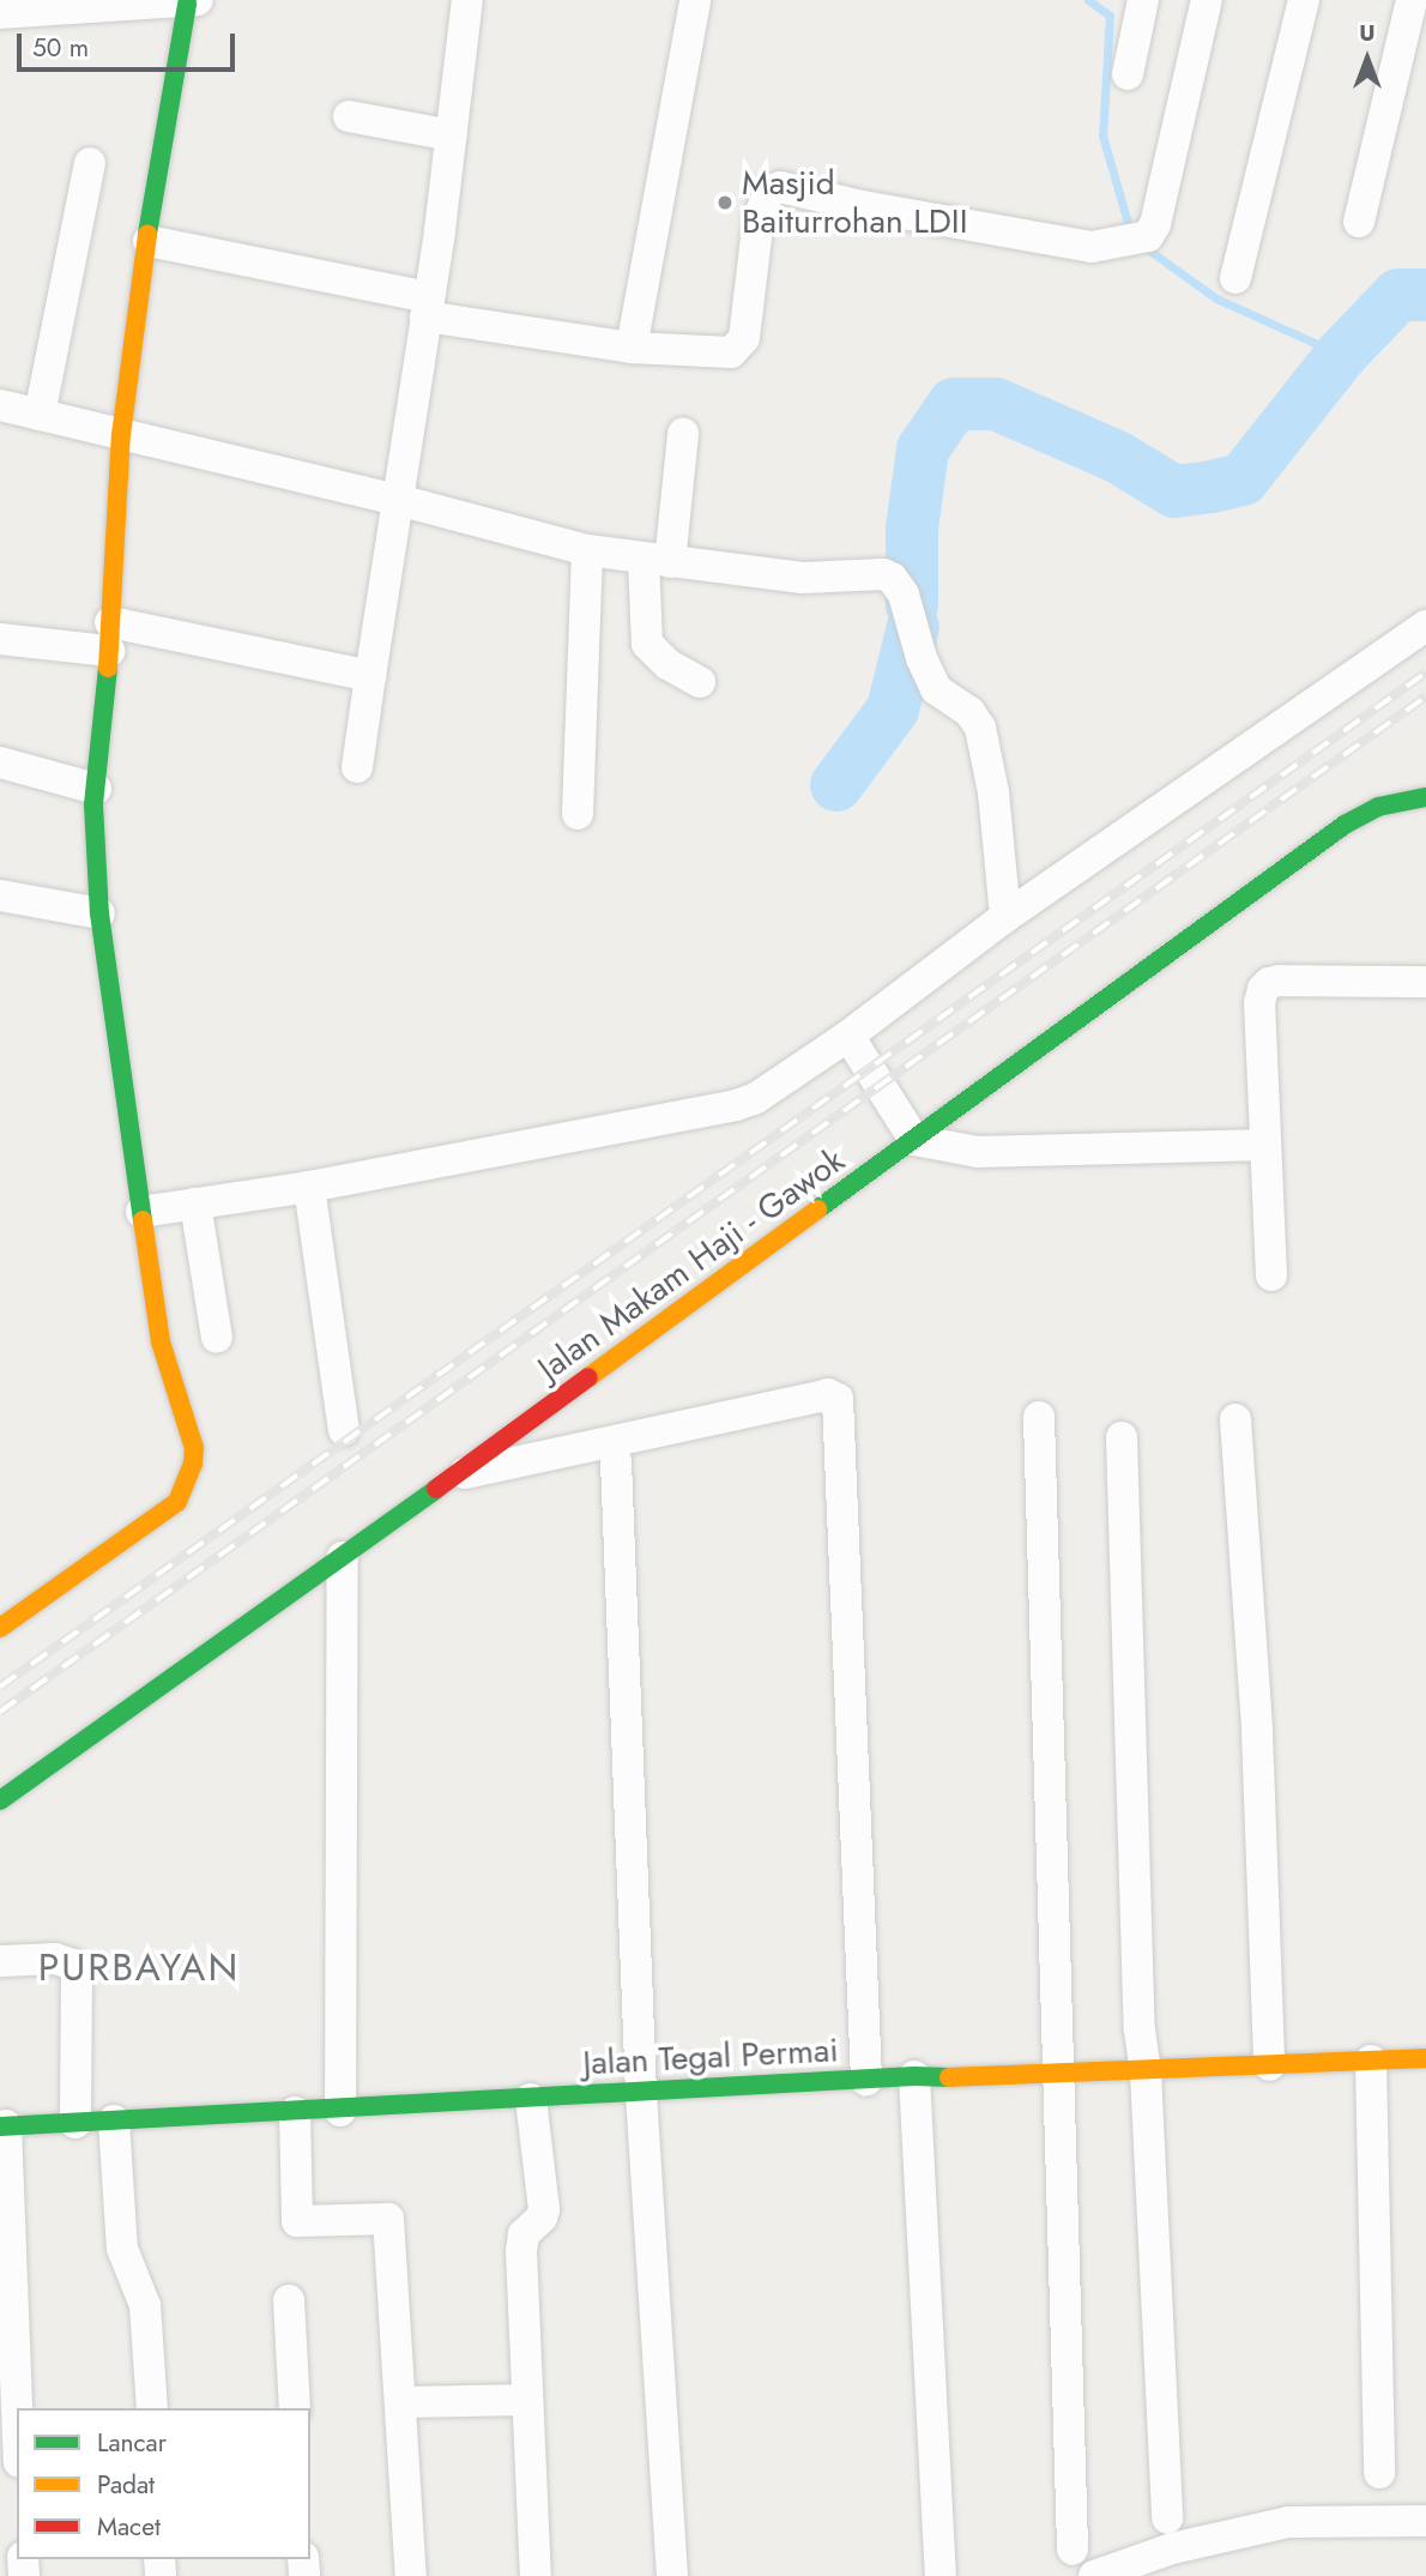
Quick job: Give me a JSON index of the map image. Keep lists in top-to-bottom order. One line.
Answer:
{"streets":{"street":["Jalan Makam Haji - Gawok","Jalan Tegal Permai"]},"districts":["PURBAYAN"],"places":["Masjid Baiturrohan LDII"],"legend":["Lancar","Padat","Macet"],"scale_bar":"50 m","north":"top"}
